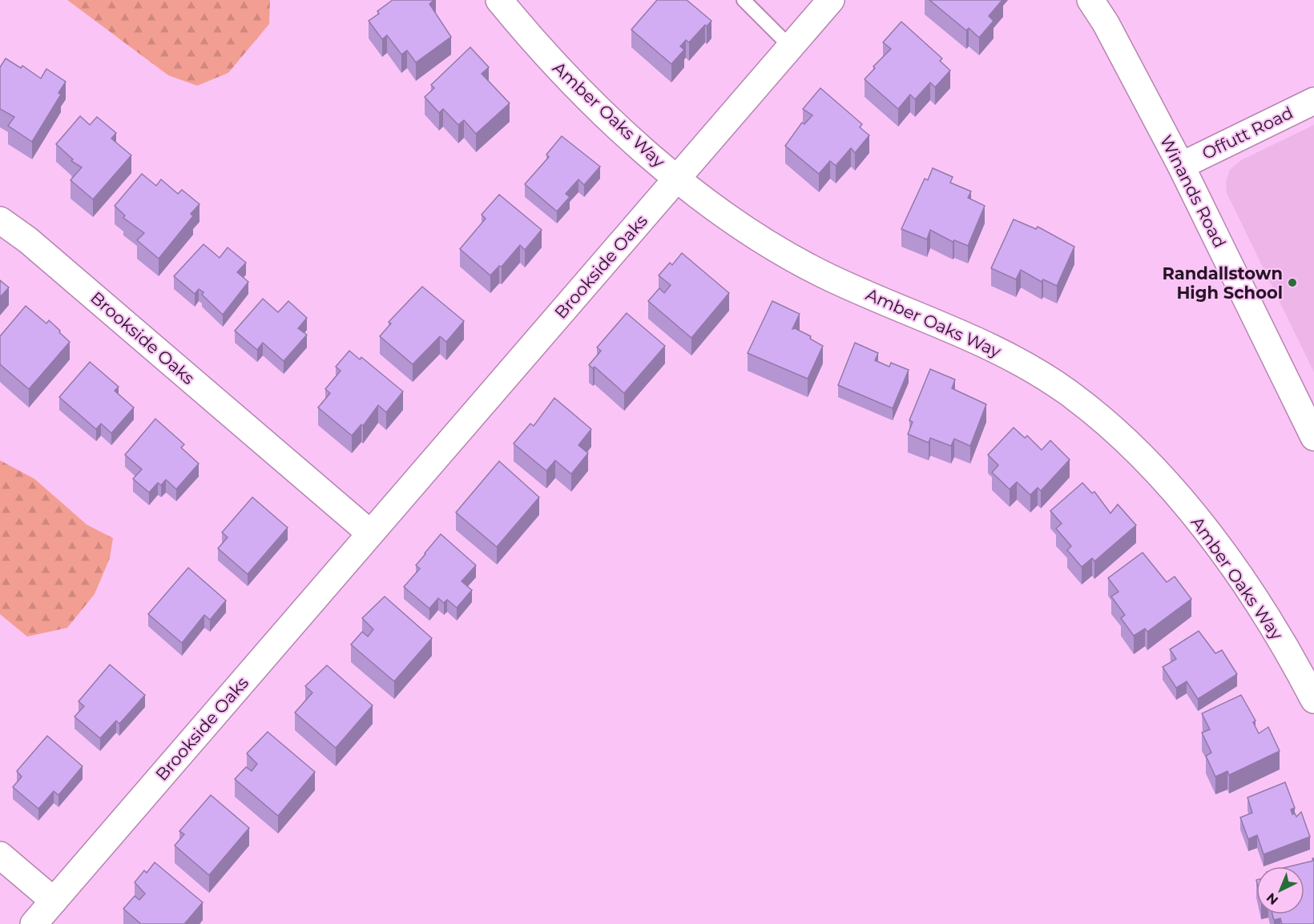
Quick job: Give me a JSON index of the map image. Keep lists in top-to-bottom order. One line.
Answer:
{"streets":{"street":["Amber Oaks Way","Offutt Road","Winands Road","Brookside Oaks"]},"crossings":[["Amber Oaks Way","Brookside Oaks"],["Offutt Road","Winands Road"]],"places":["Randallstown High School"],"north":"bottom left"}
